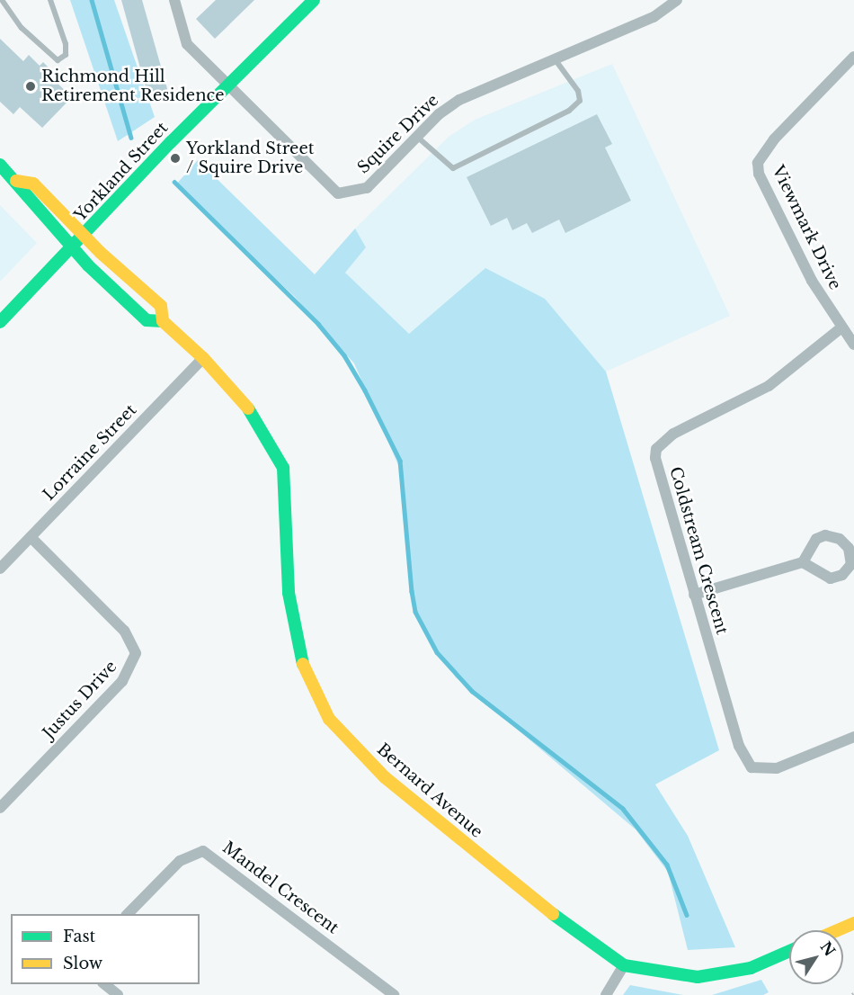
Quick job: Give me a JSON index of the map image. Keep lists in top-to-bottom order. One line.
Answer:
{"streets":{"street":["Squire Drive","Yorkland Street","Viewmark Drive","Lorraine Street","Coldstream Crescent","Justus Drive","Bernard Avenue","Mandel Crescent"]},"crossings":[["Squire Drive","Yorkland Street"],["Yorkland Street","Bernard Avenue"],["Viewmark Drive","Coldstream Crescent"],["Lorraine Street","Justus Drive"],["Lorraine Street","Bernard Avenue"]],"places":["Richmond Hill Retirement Residence","Yorkland Street / Squire Drive"],"legend":["Fast","Slow"],"north":"top right"}
